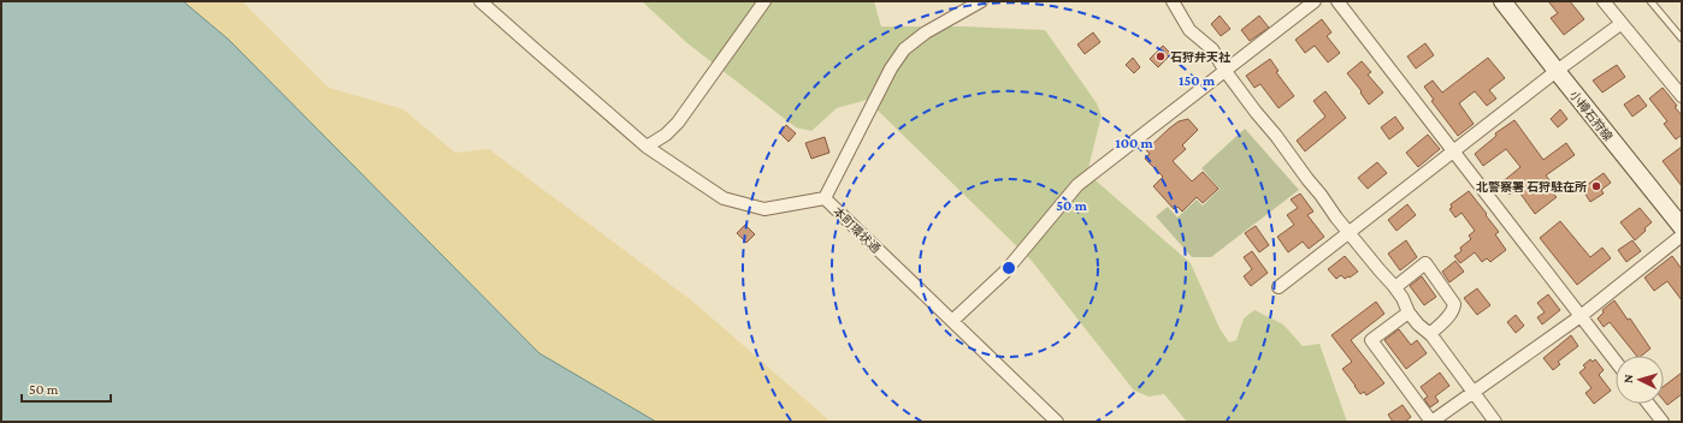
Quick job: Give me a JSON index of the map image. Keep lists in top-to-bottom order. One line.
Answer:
{"streets":{"main road":["小樽石狩線"],"street":["本町環状通"]},"places":["石狩弁天社","北警察署 石狩駐在所"],"scale_bar":"50 m","north":"left","rings":["150 m","100 m","50 m"]}
